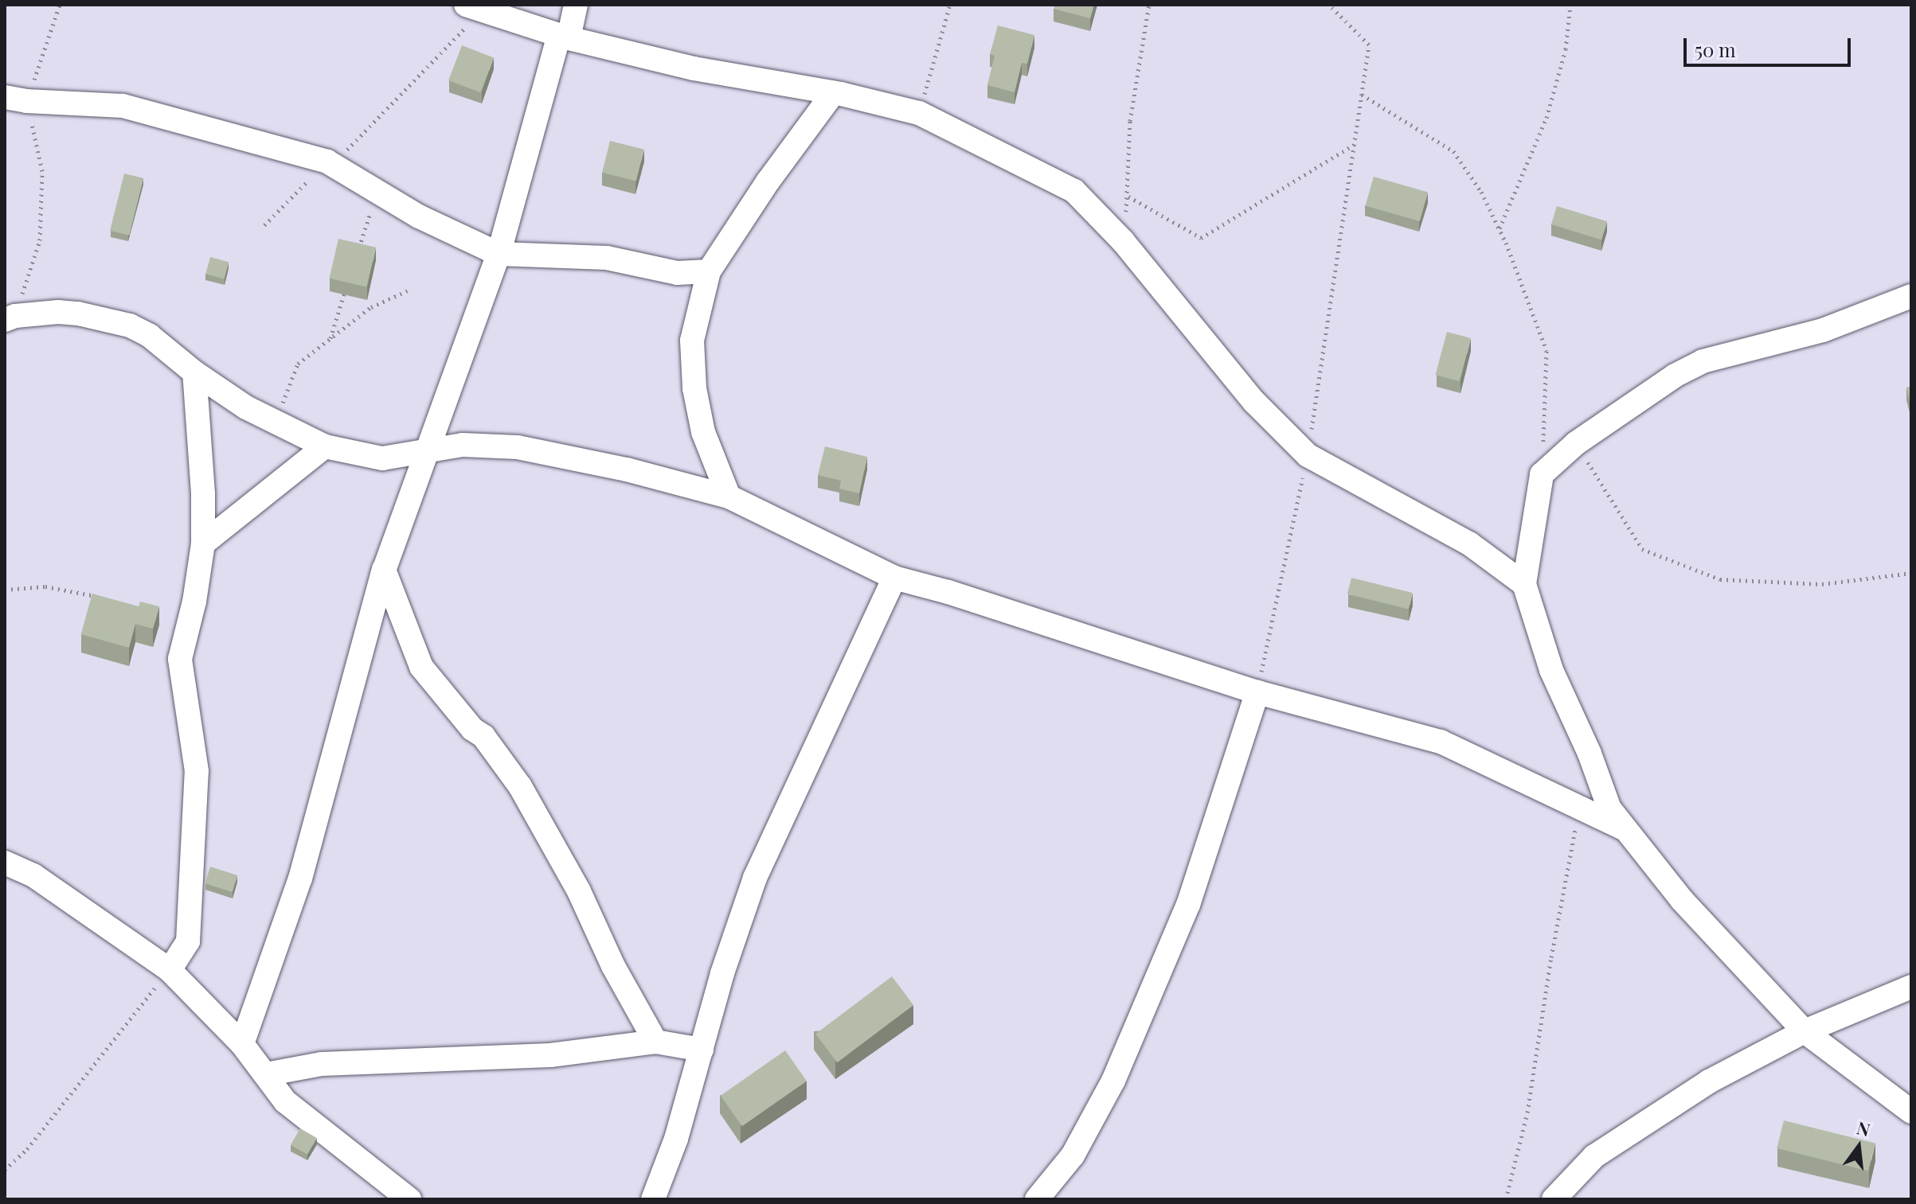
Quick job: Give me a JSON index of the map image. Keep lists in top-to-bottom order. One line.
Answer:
{"scale_bar":"50 m","north":"top"}
